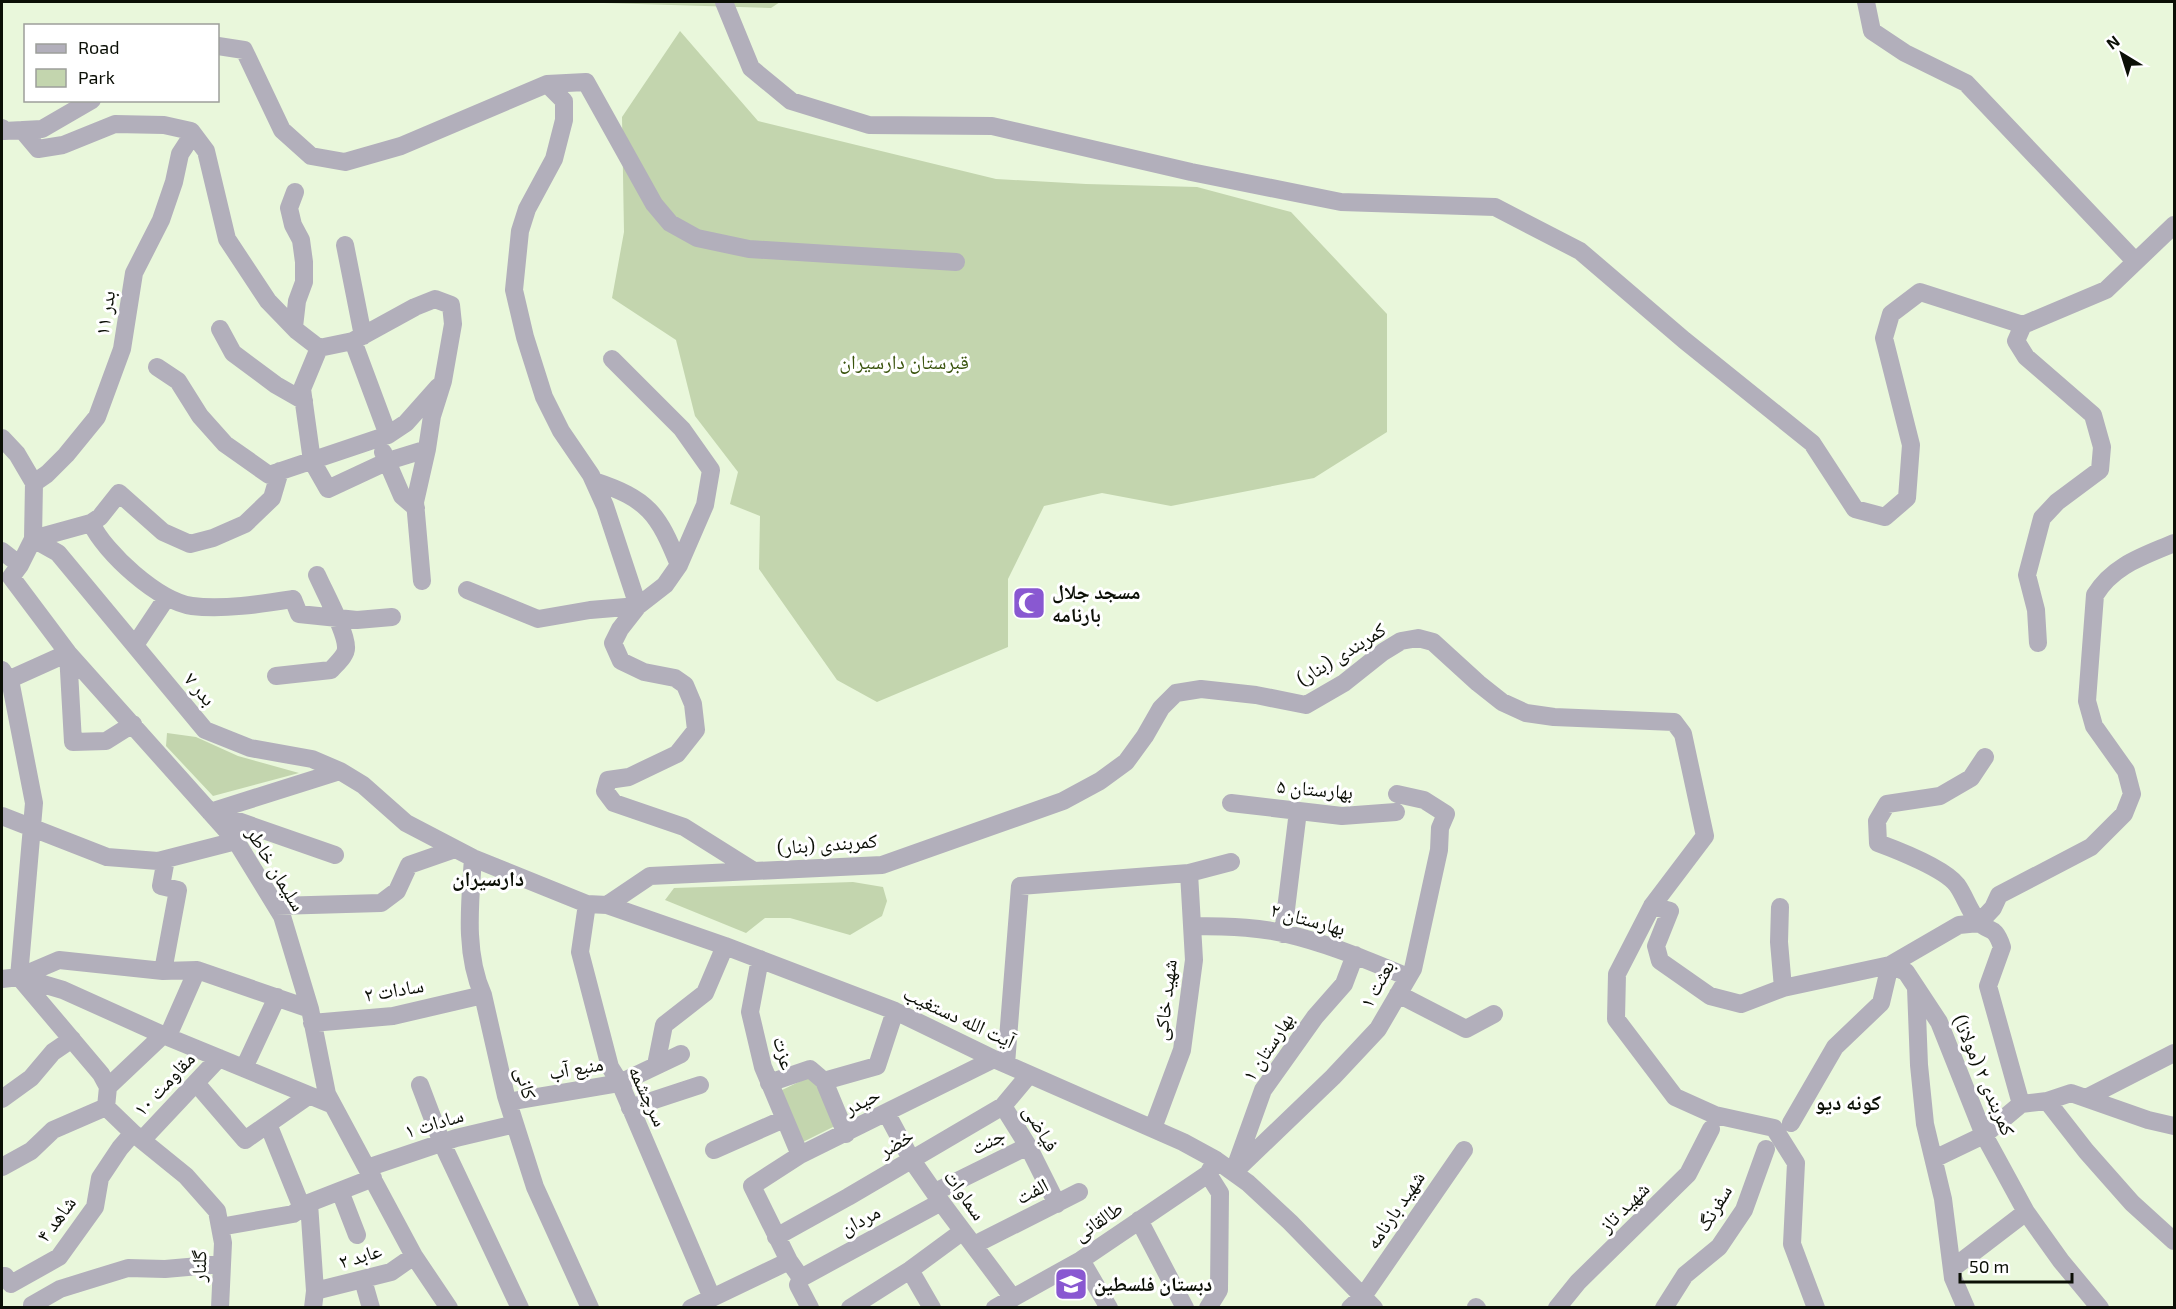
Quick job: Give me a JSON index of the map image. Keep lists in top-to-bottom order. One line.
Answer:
{"streets":{"street":["بدر ۱۱","کمربندی (بنار)","بدر ۷","بهارستان ۵","سلیمان خاطر","بهارستان ۲","بعثت ۱","سادات ۲","شهید خاکی","آیت الله دستغیب","بهارستان ۱","عزت","منبع آب","کمربندی ۲ (مولانا)","کانی","مقاومت ۱۰","سرچشمه","حیدر","سادات ۱","فیاضی","جنت","خضر","الفت","سماوات","شهید تاز","سفرنگ","شهید بارنامه","شاهد ۴","مردان","طالقانی","عابد ۲","گلنار"]},"crossings":[["کمربندی (بنار)","آیت الله دستغیب"],["بدر ۷","آیت الله دستغیب"],["بدر ۷","کانی"],["بهارستان ۵","بعثت ۱"],["سلیمان خاطر","سادات ۲"],["سلیمان خاطر","سادات ۱"],["سلیمان خاطر","عابد ۲"],["بهارستان ۲","بعثت ۱"],["بهارستان ۲","شهید خاکی"],["بهارستان ۲","بهارستان ۱"],["بعثت ۱","آیت الله دستغیب"],["بعثت ۱","بهارستان ۱"],["سادات ۲","کانی"],["شهید خاکی","آیت الله دستغیب"],["آیت الله دستغیب","بهارستان ۱"],["آیت الله دستغیب","عزت"],["آیت الله دستغیب","کانی"],["آیت الله دستغیب","سرچشمه"],["آیت الله دستغیب","حیدر"],["آیت الله دستغیب","خضر"],["آیت الله دستغیب","شهید بارنامه"],["آیت الله دستغیب","طالقانی"],["عزت","حیدر"],["منبع آب","کانی"],["منبع آب","سرچشمه"],["کانی","سادات ۱"],["مقاومت ۱۰","شاهد ۴"],["حیدر","خضر"],["حیدر","سماوات"],["سادات ۱","گلنار"],["فیاضی","جنت"],["فیاضی","خضر"],["فیاضی","الفت"],["جنت","سماوات"],["جنت","مردان"],["خضر","سماوات"],["الفت","سماوات"],["سماوات","مردان"],["سماوات","طالقانی"]],"districts":["دارسیران","کونه دیو"],"parks":["قبرستان دارسیران"],"places":{"mosque":["مسجد جلال بارنامه"],"school or university":["دبستان فلسطین"]},"legend":["Road","Park"],"scale_bar":"50 m","north":"top left"}
